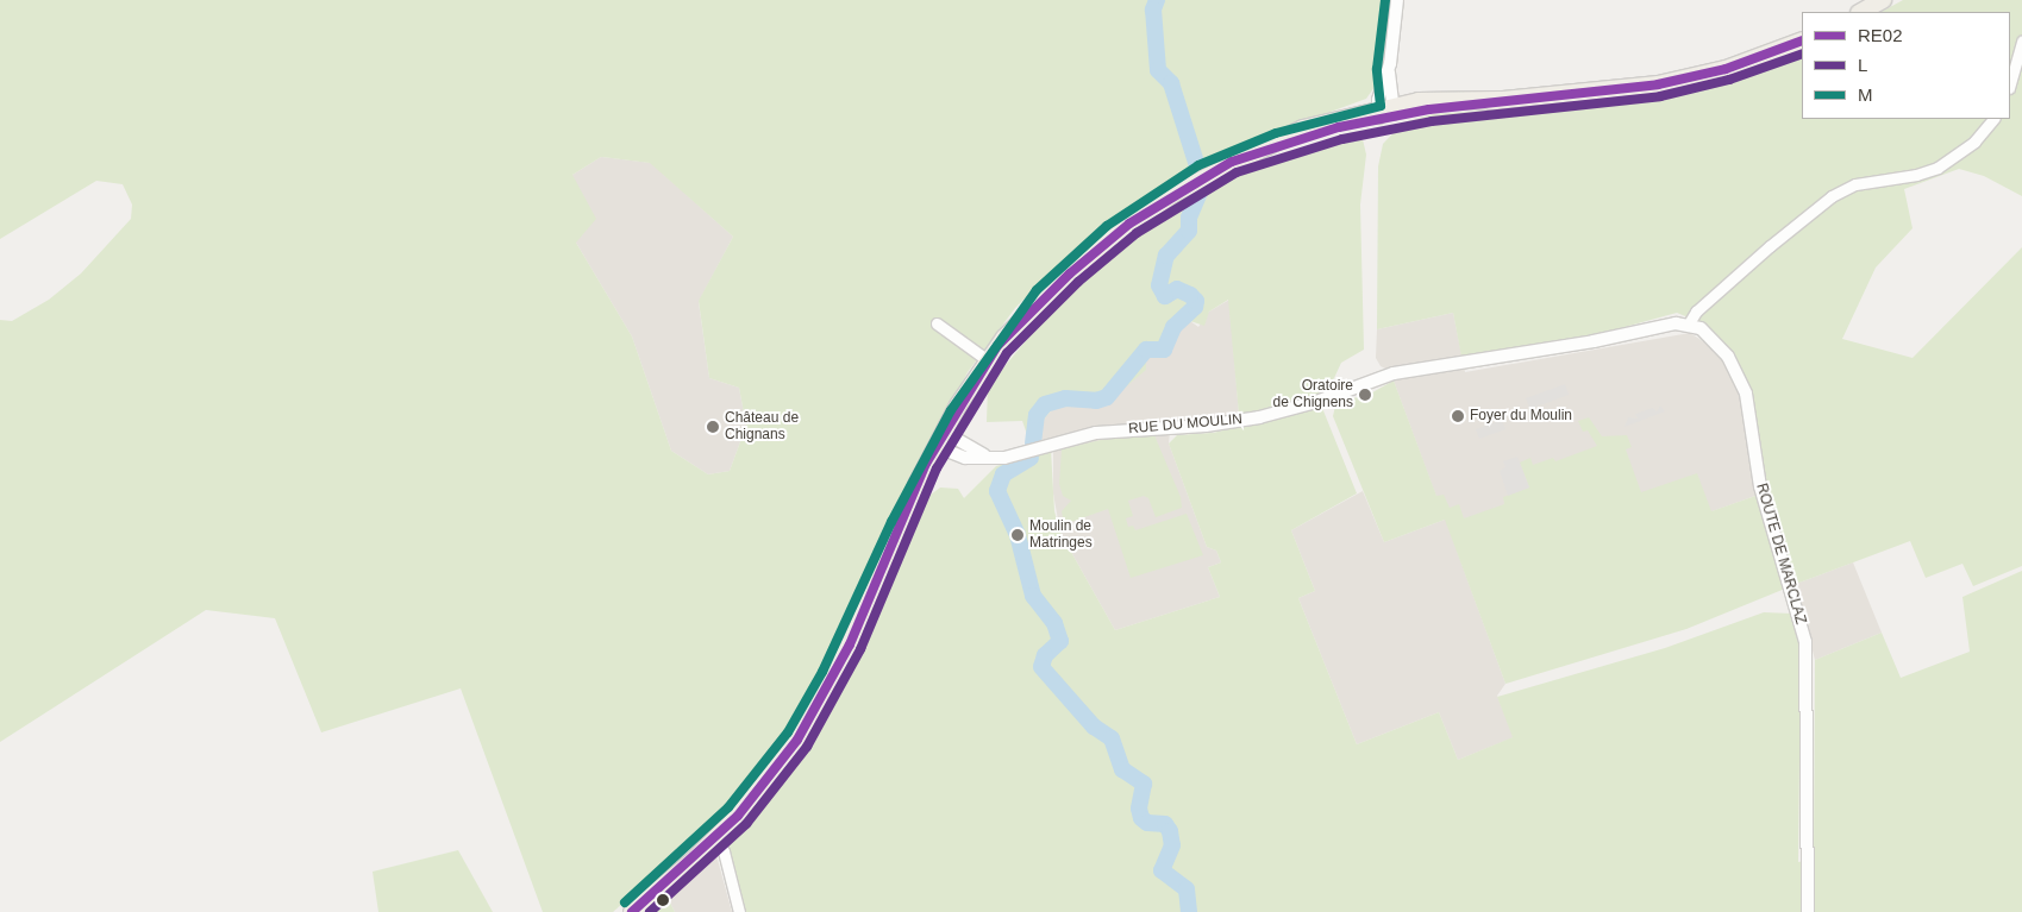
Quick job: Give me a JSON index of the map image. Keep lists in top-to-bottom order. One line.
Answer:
{"streets":{"street":["RUE DU MOULIN","ROUTE DE MARCLAZ"]},"crossings":[["RUE DU MOULIN","ROUTE DE MARCLAZ"]],"places":["Oratoire de Chignens","Foyer du Moulin","Château de Chignans","Moulin de Matringes"],"lines":["transit line M","transit line RE02","transit line L"],"legend":["RE02","L","M"]}
